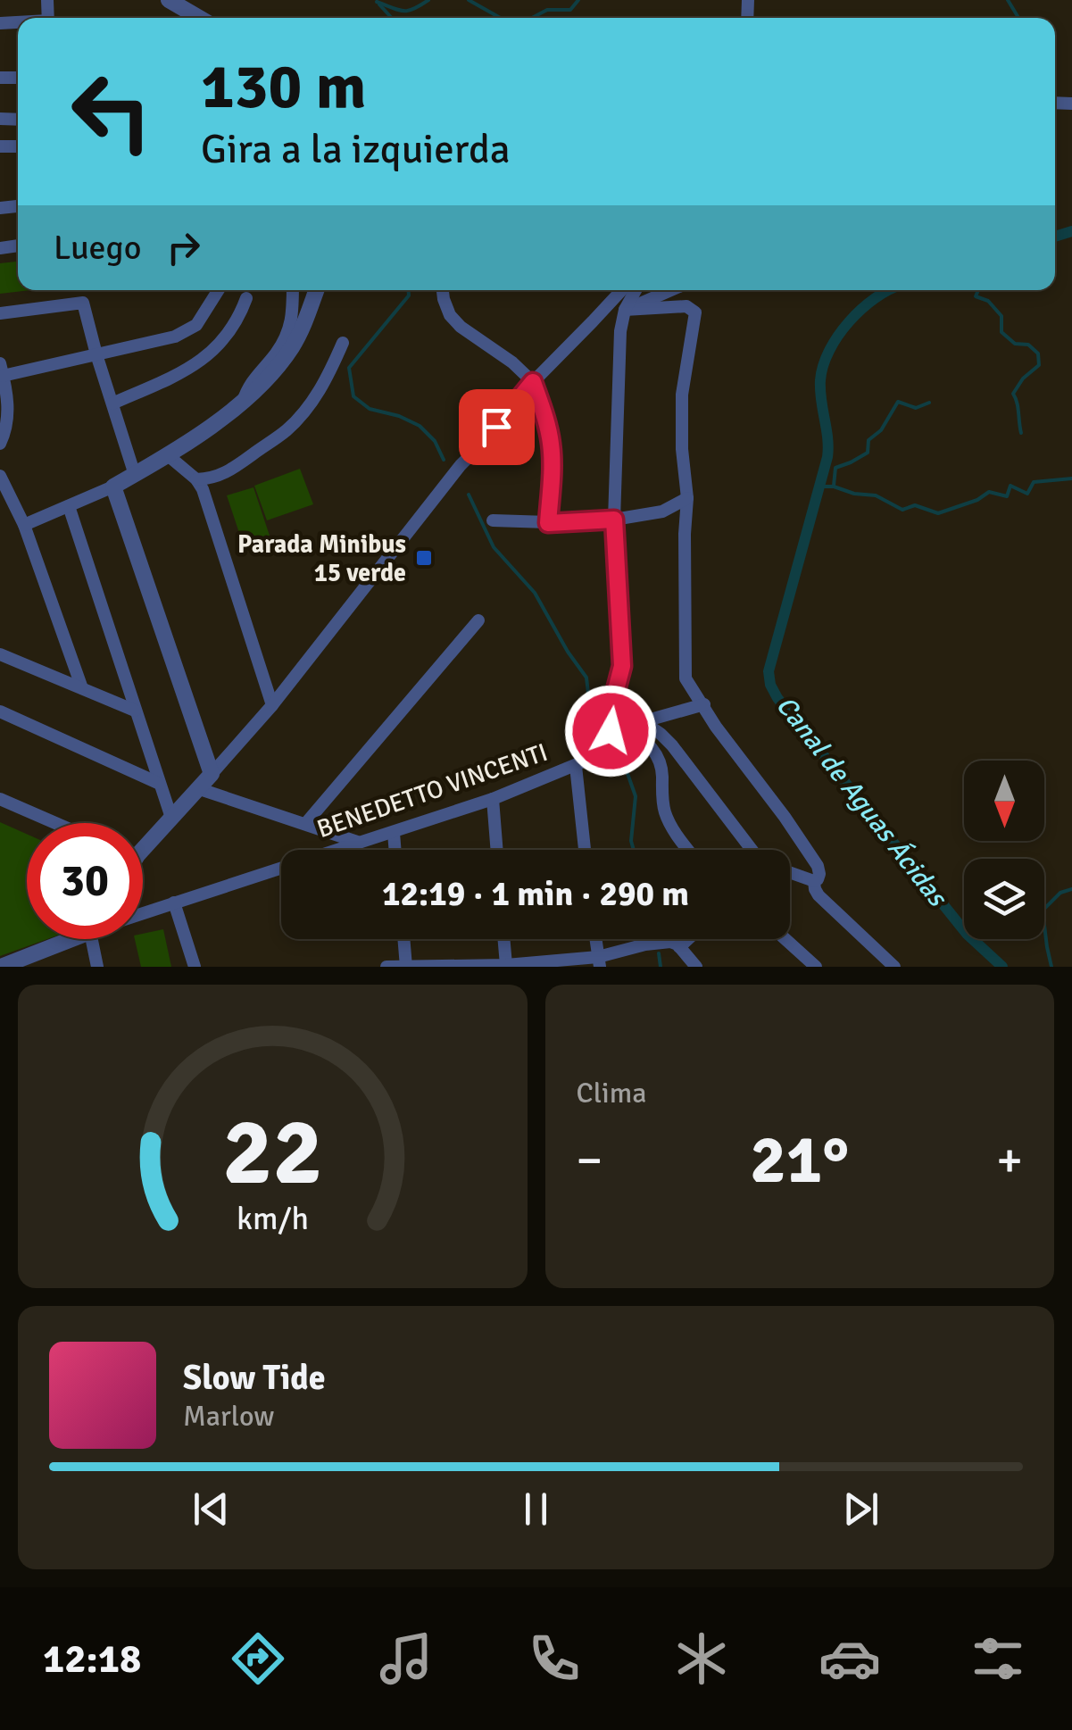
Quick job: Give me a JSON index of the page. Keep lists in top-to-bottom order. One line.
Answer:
{"streets":{"street":["BENEDETTO VINCENTI"]},"water":["Canal de Aguas Ácidas"],"places":{"transit":["Parada Minibus 15 verde"]},"north":"bottom","page":{"turn":["130 m","Gira a la izquierda"],"then":"Luego","limit":"30","trip":"12:19 · 1 min · 290 m","tile":"Clima","heat":["−","21°","+"],"song":["Slow Tide","Marlow"],"tabs":"12:18","gauge":["22","km/h"]}}
